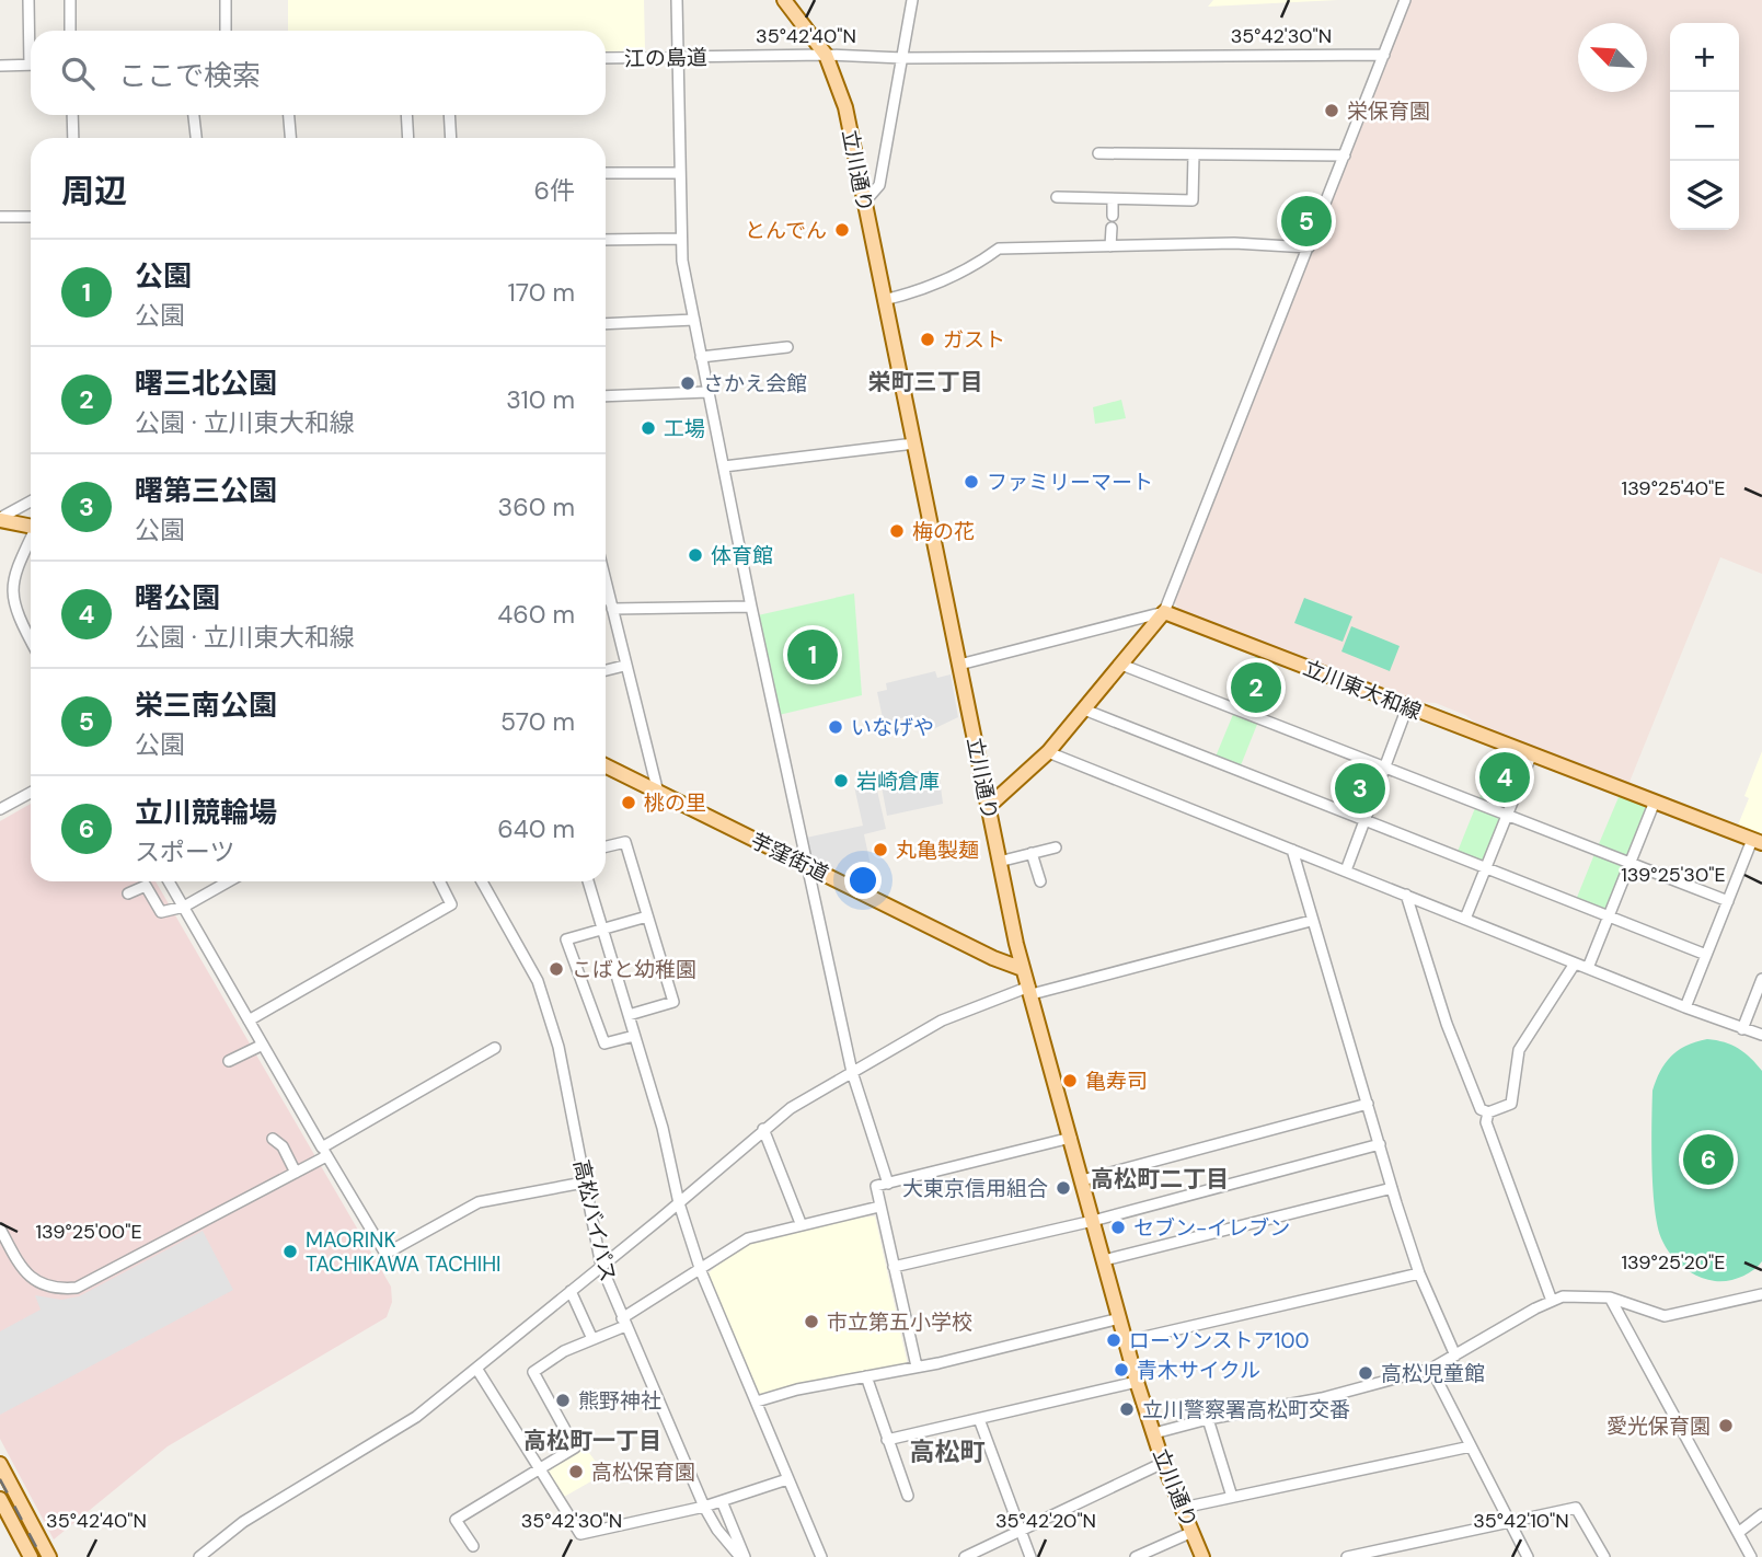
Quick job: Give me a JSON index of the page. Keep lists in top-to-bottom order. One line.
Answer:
{"streets":{"main road":["立川通り","立川東大和線","芋窪街道"],"street":["江の島道","高松バイパス"]},"crossings":[["江の島道","立川通り"],["立川通り","芋窪街道"]],"districts":["栄町三丁目","高松町二丁目","高松町一丁目","高松町"],"places":["栄保育園","とんでん","ガスト","さかえ会館","工場","ファミリーマート","梅の花","体育館","いなげや","岩崎倉庫","桃の里","丸亀製麺","こばと幼稚園","亀寿司","大東京信用組合","セブン-イレブン","MAORINK TACHIKAWA TACHIHI","市立第五小学校","ローソンストア100","青木サイクル","高松児童館","熊野神社","立川警察署高松町交番","愛光保育園","高松保育園"],"north":"top left","page":{"map_buttons":["+","−"],"search":"ここで検索","heading":["周辺","6件"],"pins":["5","1","2","4","3","6"],"list":[{"mark":"1","name":"公園","note":"公園","value":"170 m"},{"mark":"2","name":"曙三北公園","note":"公園 · 立川東大和線","value":"310 m"},{"mark":"3","name":"曙第三公園","note":"公園","value":"360 m"},{"mark":"4","name":"曙公園","note":"公園 · 立川東大和線","value":"460 m"},{"mark":"5","name":"栄三南公園","note":"公園","value":"570 m"},{"mark":"6","name":"立川競輪場","note":"スポーツ","value":"640 m"}]},"coordinates":["35°42'40\"N","35°42'30\"N","139°25'40\"E","139°25'30\"E","139°25'00\"E","139°25'20\"E","35°42'20\"N","35°42'10\"N"]}
